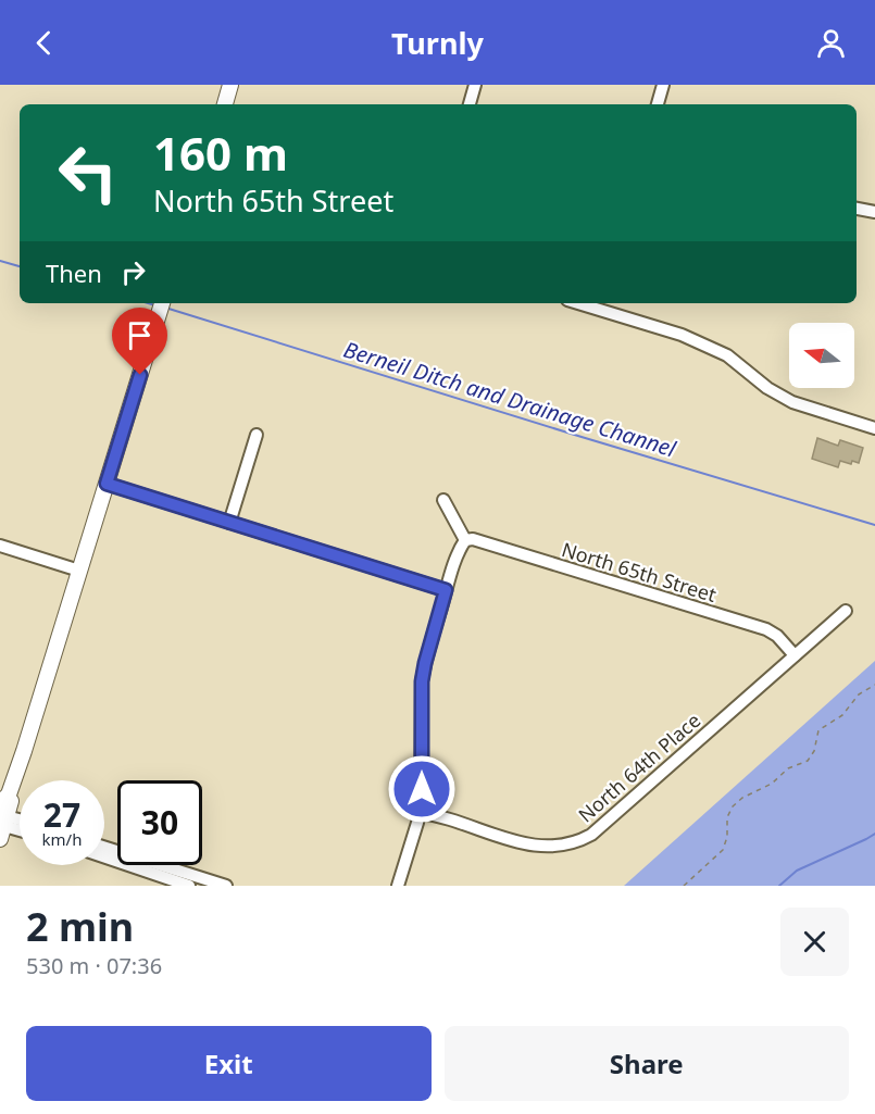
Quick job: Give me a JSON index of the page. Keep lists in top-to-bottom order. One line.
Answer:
{"streets":{"street":["North 65th Street","North 64th Place"]},"crossings":[["North 65th Street","North 64th Place"]],"water":["Berneil Ditch and Drainage Channel"],"north":"left","page":{"header":"Turnly","turn":["160 m","North 65th Street"],"then":"Then","speed":"27 km/h","limit":"30","heading":["2 min","530 m · 07:36"],"buttons":["Exit","Share"]}}
